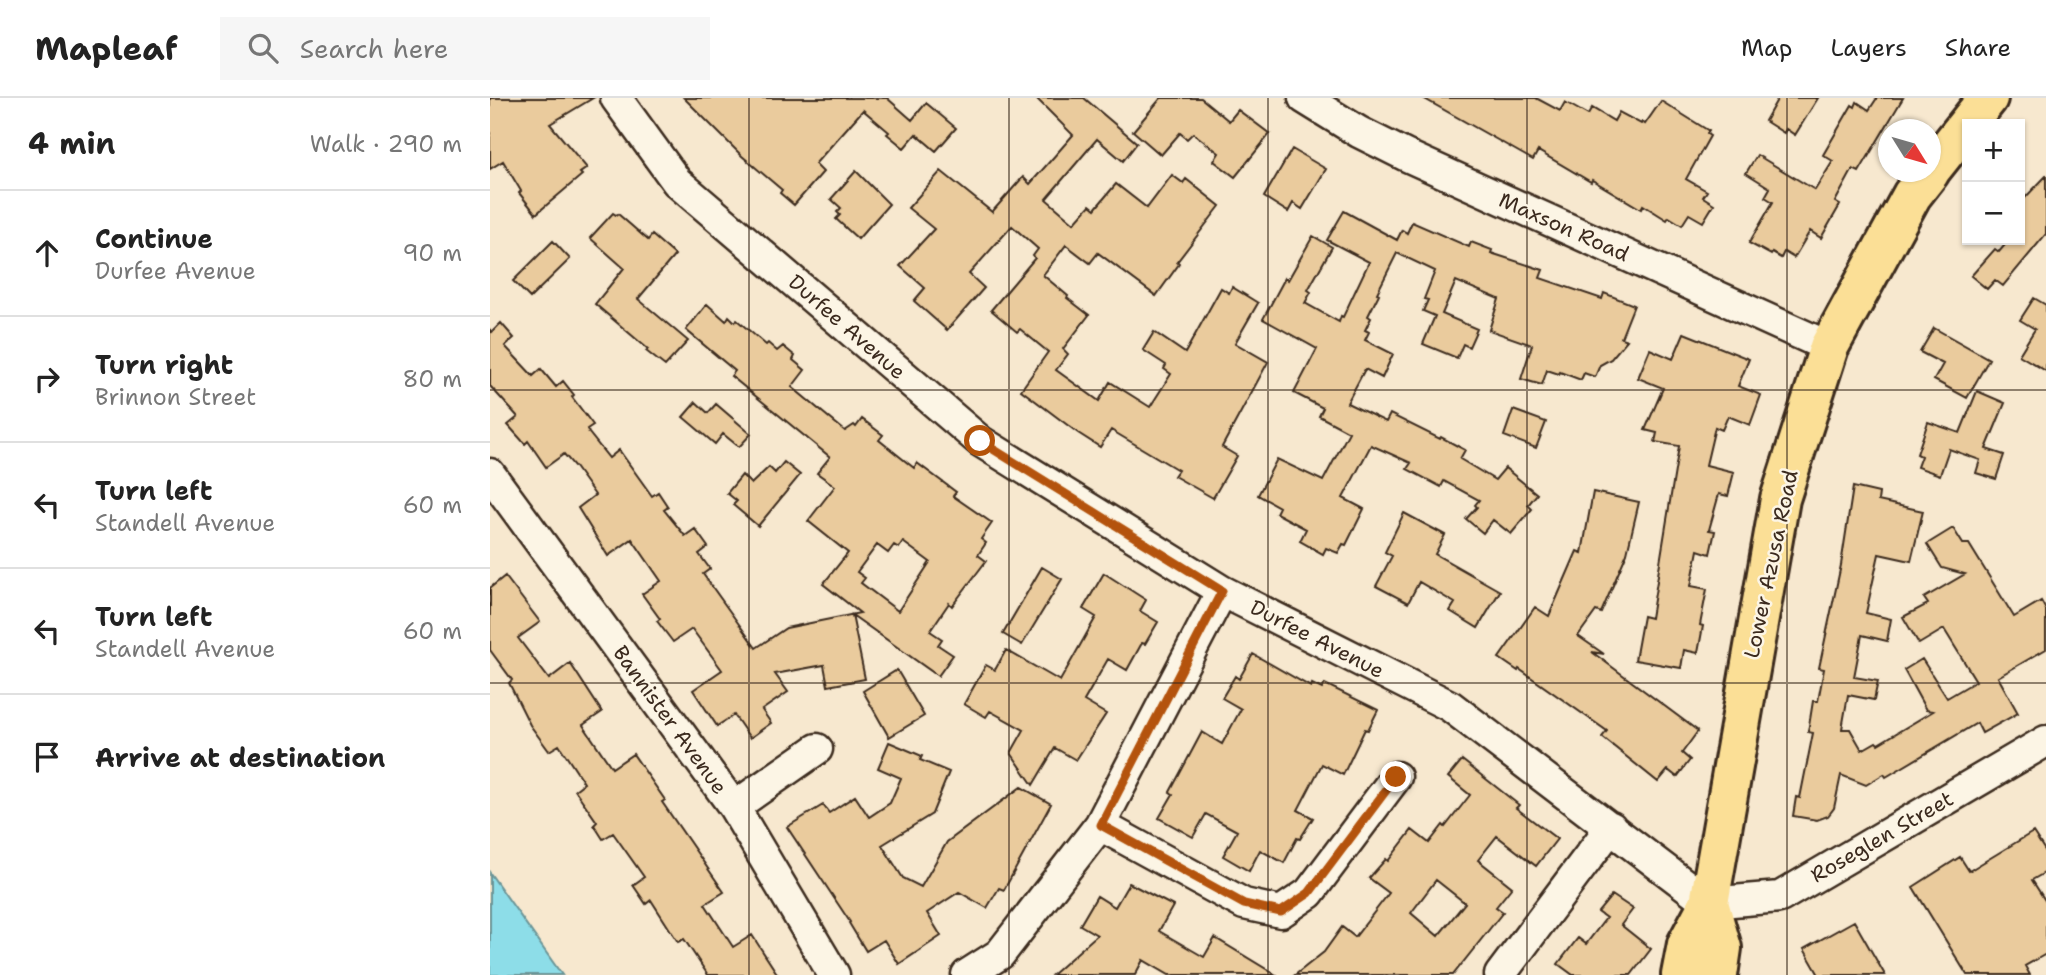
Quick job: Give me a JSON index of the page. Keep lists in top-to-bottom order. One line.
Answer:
{"streets":{"main road":["Lower Azusa Road"],"street":["Maxson Road","Durfee Avenue","Bannister Avenue","Roseglen Street"]},"crossings":[["Maxson Road","Lower Azusa Road"],["Durfee Avenue","Lower Azusa Road"],["Durfee Avenue","Roseglen Street"],["Lower Azusa Road","Roseglen Street"]],"north":"bottom right","page":{"header":"Mapleaf","search":"Search here","nav":["Map","Layers","Share"],"heading":["4 min","Walk · 290 m"],"map_buttons":["+","−"],"list":[["Continue","Durfee Avenue","90 m"],["Turn right","Brinnon Street","80 m"],["Turn left","Standell Avenue","60 m"],["Turn left","Standell Avenue","60 m"],"Arrive at destination"]}}
